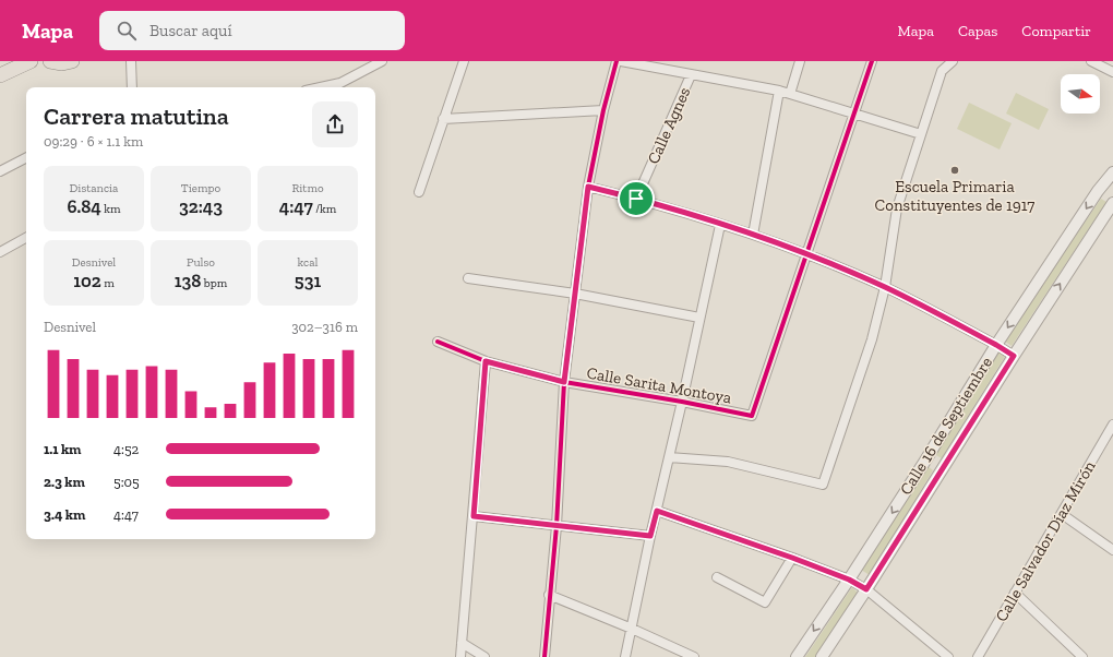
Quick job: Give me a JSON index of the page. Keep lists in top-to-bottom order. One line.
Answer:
{"streets":{"street":["Calle Agnes","Calle Sarita Montoya","Calle 16 de Septiembre","Calle Salvador Díaz Mirón"]},"places":["Escuela Primaria Constituyentes de 1917"],"north":"right","page":{"header":"Mapa","search":"Buscar aquí","nav":["Mapa","Capas","Compartir"],"heading":["Carrera matutina","09:29 · 6 × 1.1 km"],"stats":[["Distancia","6.84 km"],["Tiempo","32:43"],["Ritmo","4:47 /km"],["Desnivel","102 m"],["Pulso","138 bpm"],["kcal","531"]],"chart":["Desnivel","302–316 m"],"list":[{"name":"1.1 km","note":"4:52"},{"name":"2.3 km","note":"5:05"},{"name":"3.4 km","note":"4:47"}]}}
